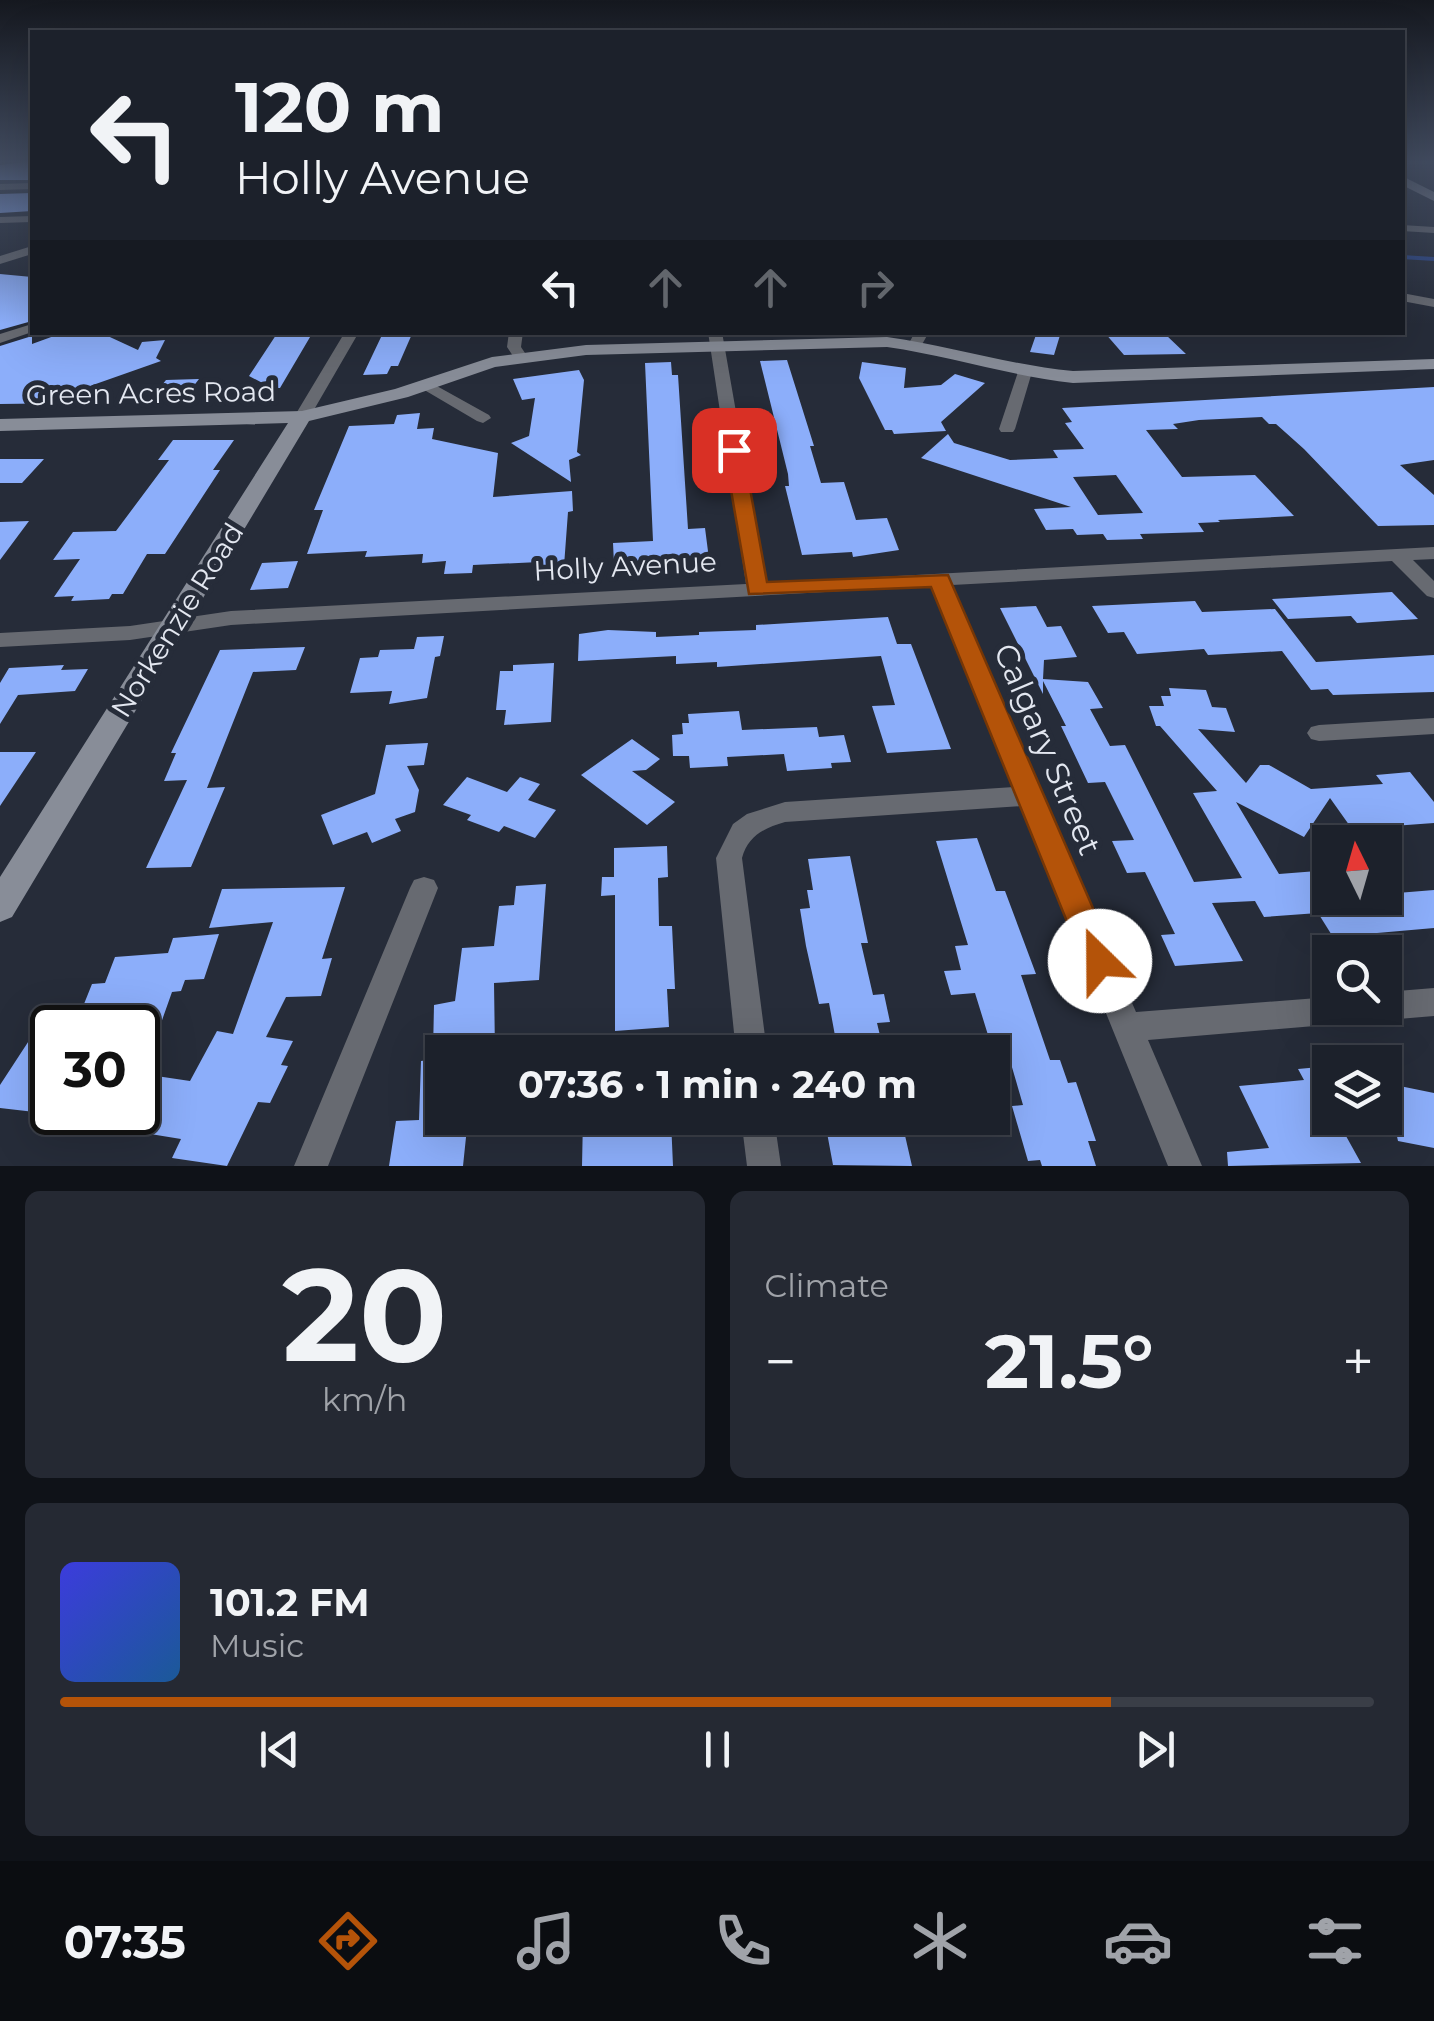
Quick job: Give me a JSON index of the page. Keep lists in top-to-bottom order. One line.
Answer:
{"streets":{"street":["Green Acres Road","Holly Avenue","Norkenzie Road","Calgary Street"]},"crossings":[["Green Acres Road","Norkenzie Road"],["Holly Avenue","Norkenzie Road"],["Holly Avenue","Calgary Street"]],"north":"top","page":{"turn":["120 m","Holly Avenue"],"limit":"30","trip":"07:36 · 1 min · 240 m","tile":[["20","km/h"],"Climate"],"heat":["−","21.5°","+"],"song":["101.2 FM","Music"],"tabs":"07:35"}}
